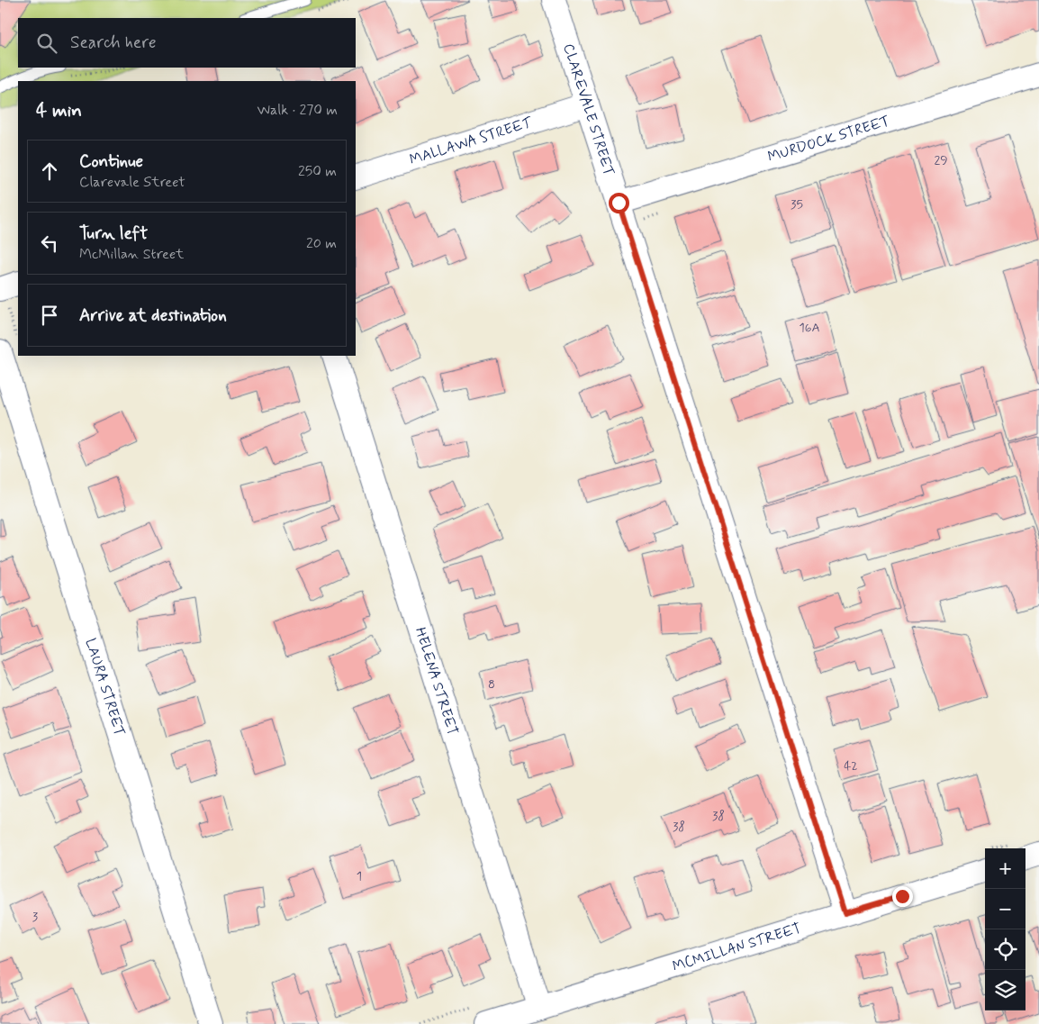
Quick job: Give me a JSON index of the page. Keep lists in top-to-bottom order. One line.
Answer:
{"streets":{"street":["CLAREVALE STREET","MURDOCK STREET","MALLAWA STREET","HELENA STREET","LAURA STREET","MCMILLAN STREET"]},"crossings":[["CLAREVALE STREET","MURDOCK STREET"],["CLAREVALE STREET","MALLAWA STREET"],["CLAREVALE STREET","MCMILLAN STREET"],["HELENA STREET","MCMILLAN STREET"]],"house_numbers":["29","35","16A","8","42","38","38","1","3"],"page":{"search":"Search here","heading":["4 min","Walk · 270 m"],"list":[["Continue","Clarevale Street","250 m"],["Turn left","McMillan Street","20 m"],"Arrive at destination"],"map_buttons":["+","−"]}}
